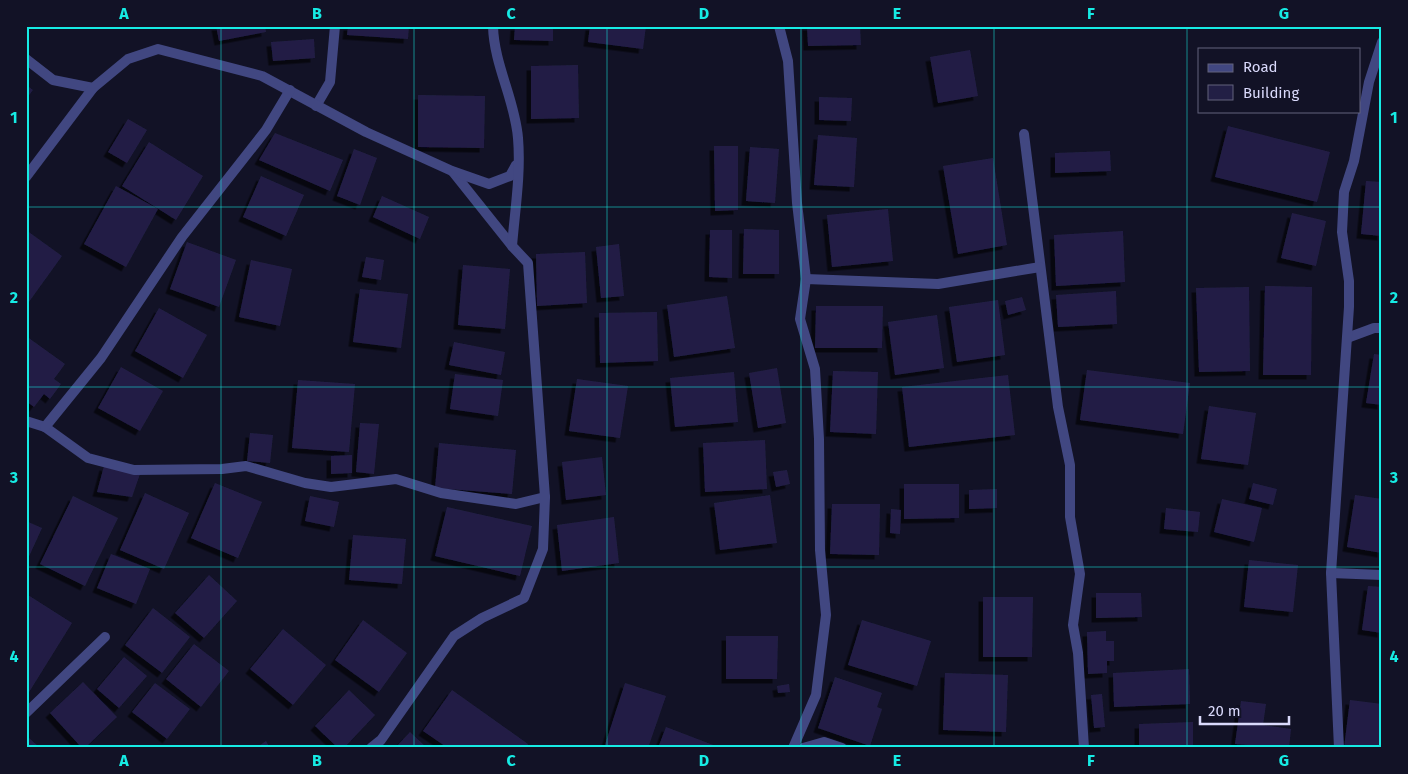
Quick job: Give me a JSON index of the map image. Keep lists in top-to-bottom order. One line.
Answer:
{"legend":["Road","Building"],"scale_bar":"20 m","grid":{"columns":["A","B","C","D","E","F","G"],"rows":["1","2","3","4"]}}
